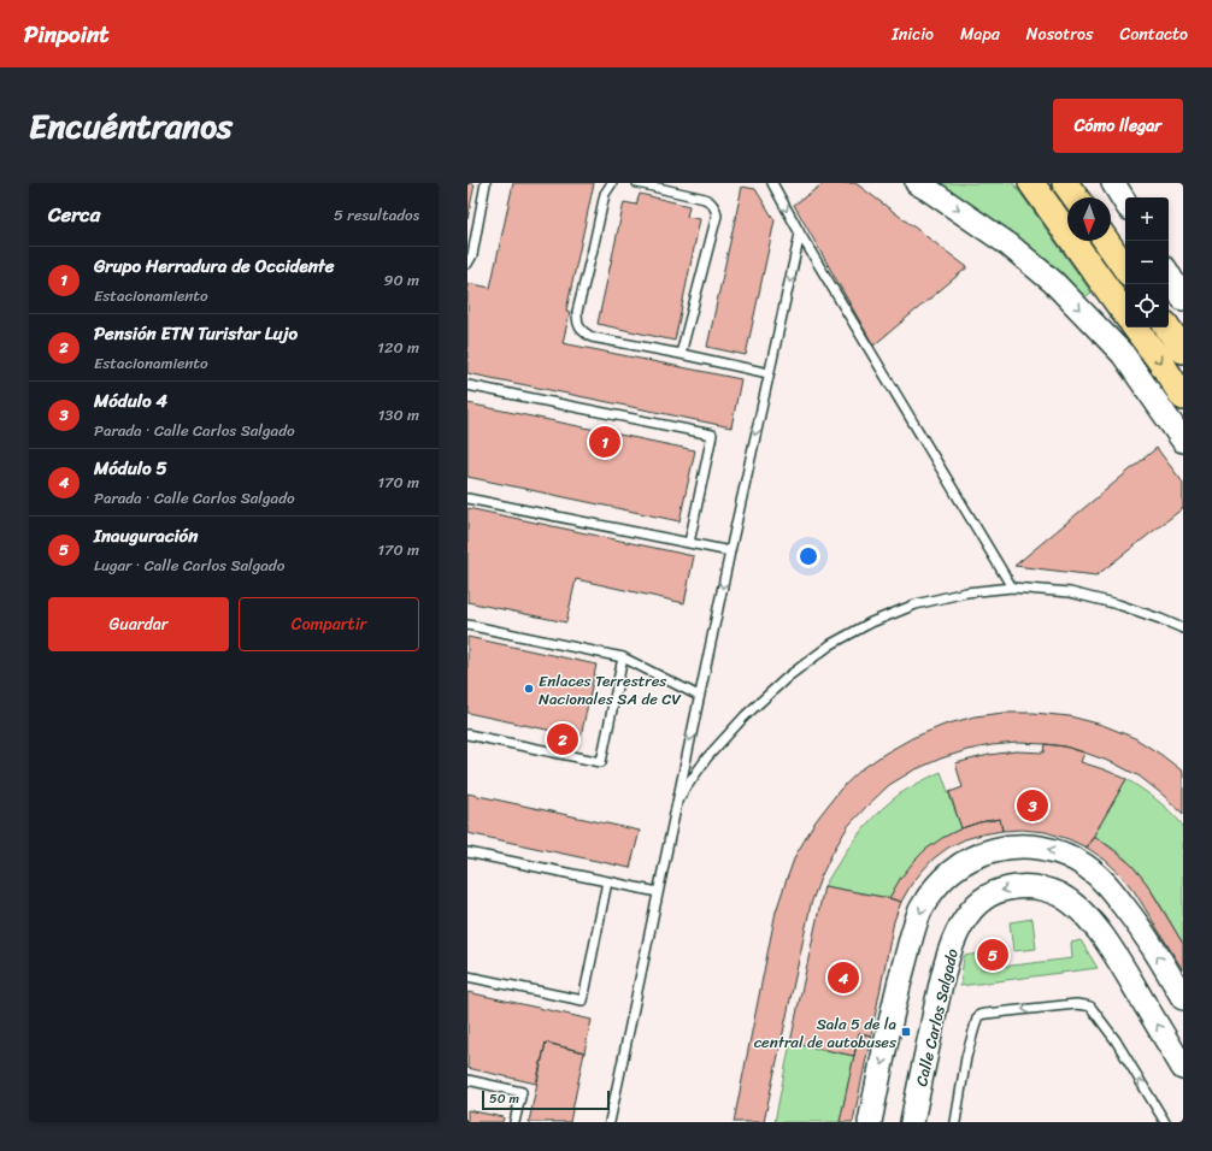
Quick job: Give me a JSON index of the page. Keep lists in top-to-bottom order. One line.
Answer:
{"streets":{"street":["Calle Carlos Salgado"]},"places":{"other":["Enlaces Terrestres Nacionales SA de CV"],"transit":["Sala 5 de la central de autobuses"]},"scale_bar":"50 m","north":"bottom","page":{"header":"Pinpoint","nav":["Inicio","Mapa","Nosotros","Contacto"],"title":"Encuéntranos","buttons":["Cómo llegar",["Guardar","Compartir"]],"heading":["Cerca","5 resultados"],"map_buttons":["+","−"],"list":[{"mark":"1","name":"Grupo Herradura de Occidente","note":"Estacionamiento","value":"90 m"},{"mark":"2","name":"Pensión ETN Turistar Lujo","note":"Estacionamiento","value":"120 m"},{"mark":"3","name":"Módulo 4","note":"Parada · Calle Carlos Salgado","value":"130 m"},{"mark":"4","name":"Módulo 5","note":"Parada · Calle Carlos Salgado","value":"170 m"},{"mark":"5","name":"Inauguración","note":"Lugar · Calle Carlos Salgado","value":"170 m"}],"pins":["1","2","3","5","4"],"scale":"50 m"}}
